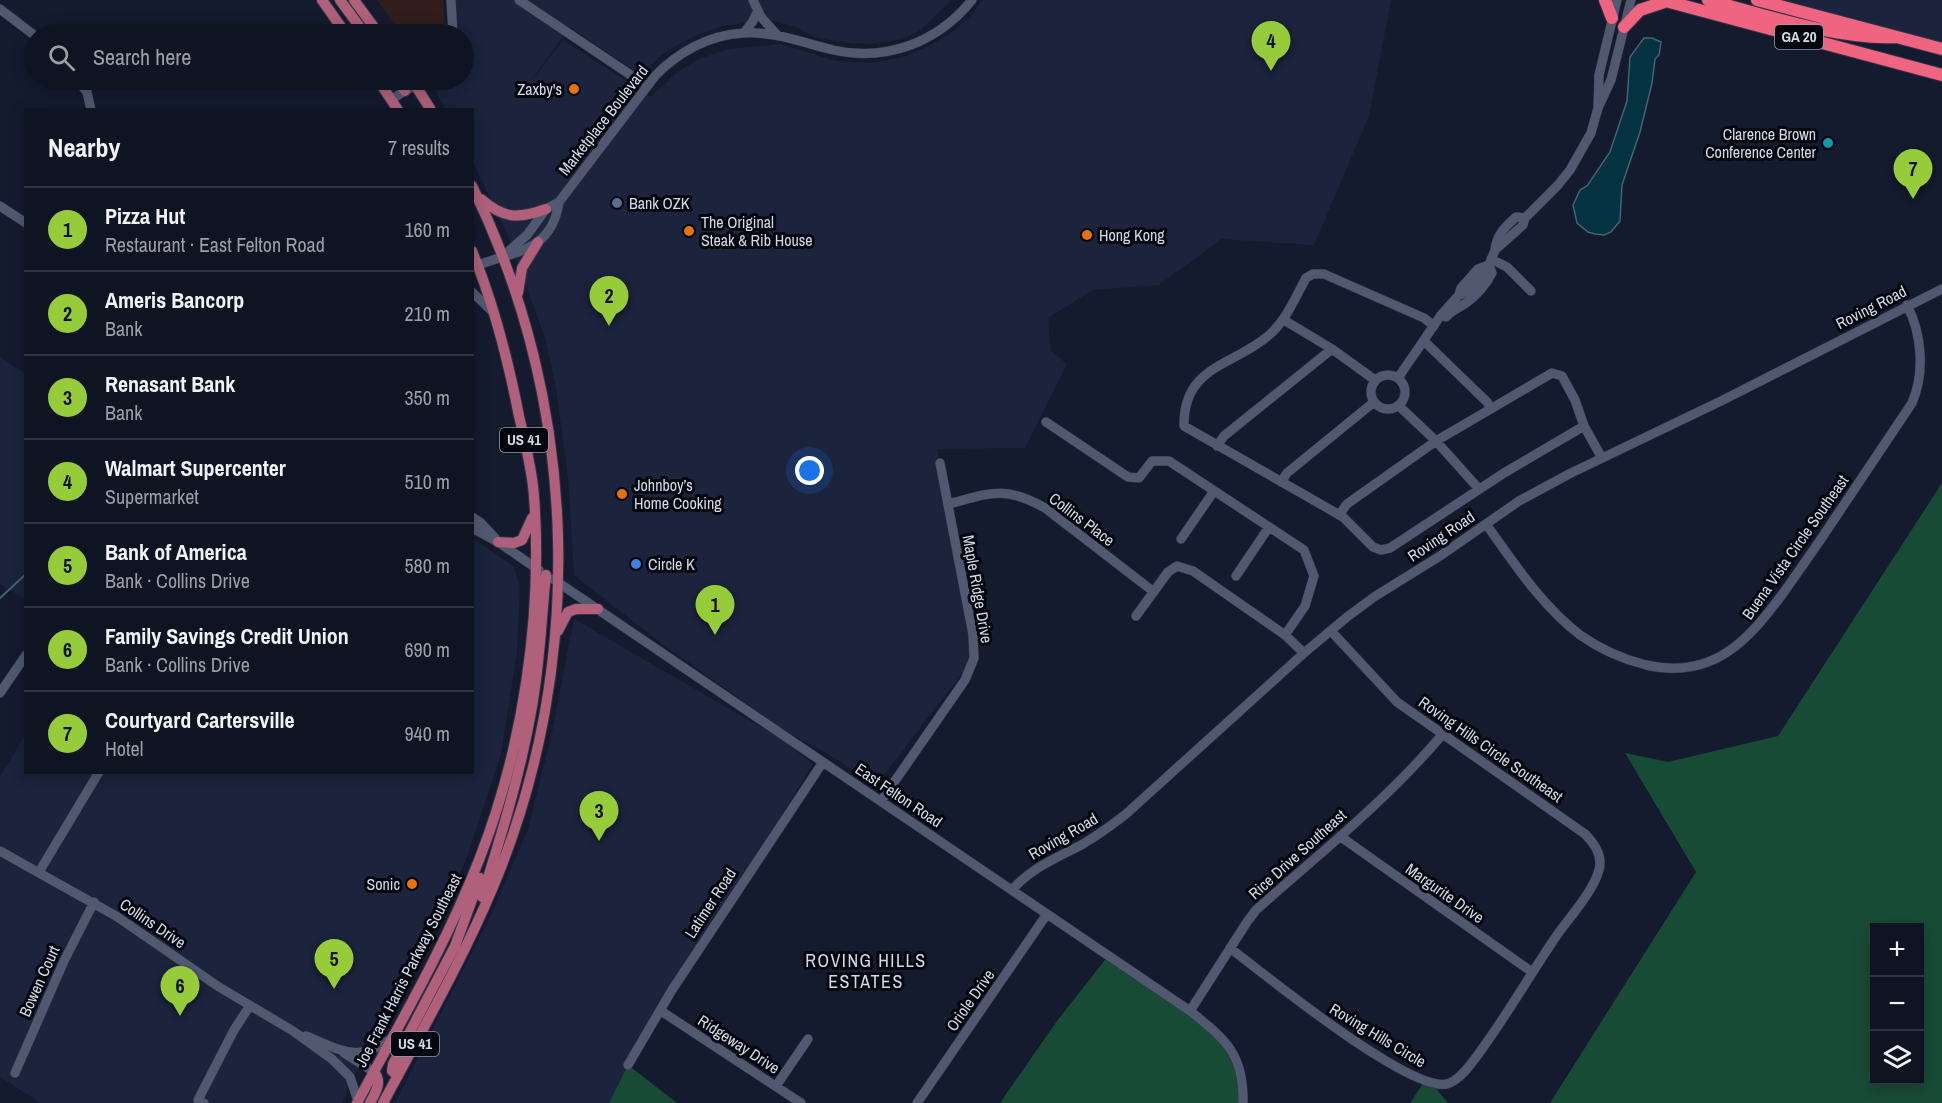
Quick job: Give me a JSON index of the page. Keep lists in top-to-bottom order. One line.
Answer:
{"streets":{"highway":["GA 20"],"main road":["US 41","Joe Frank Harris Parkway Southeast"],"street":["Marketplace Boulevard","Roving Road","Collins Place","Buena Vista Circle Southeast","Maple Ridge Drive","Roving Hills Circle Southeast","East Felton Road","Rice Drive Southeast","Margurite Drive","Latimer Road","Collins Drive","Bowen Court","Oriole Drive","Roving Hills Circle","Ridgeway Drive"]},"crossings":[["Marketplace Boulevard","US 41"],["Marketplace Boulevard","Joe Frank Harris Parkway Southeast"],["Roving Road","Buena Vista Circle Southeast"],["Roving Road","Roving Hills Circle Southeast"],["Roving Road","East Felton Road"],["US 41","East Felton Road"],["Collins Place","Maple Ridge Drive"],["Maple Ridge Drive","East Felton Road"],["Roving Hills Circle Southeast","Rice Drive Southeast"],["Roving Hills Circle Southeast","Roving Hills Circle"],["East Felton Road","Rice Drive Southeast"],["East Felton Road","Latimer Road"],["East Felton Road","Joe Frank Harris Parkway Southeast"],["East Felton Road","Oriole Drive"],["Rice Drive Southeast","Margurite Drive"],["Rice Drive Southeast","Roving Hills Circle"],["Margurite Drive","Roving Hills Circle"],["Latimer Road","Ridgeway Drive"],["Collins Drive","Bowen Court"]],"districts":["ROVING HILLS ESTATES"],"places":["Zaxby's","Clarence Brown Conference Center","Bank OZK","The Original Steak & Rib House","Hong Kong","Johnboy’s Home Cooking","Circle K","Sonic"],"page":{"pins":["4","7","2","1","3","5","6"],"search":"Search here","heading":["Nearby","7 results"],"list":[{"mark":"1","name":"Pizza Hut","note":"Restaurant · East Felton Road","value":"160 m"},{"mark":"2","name":"Ameris Bancorp","note":"Bank","value":"210 m"},{"mark":"3","name":"Renasant Bank","note":"Bank","value":"350 m"},{"mark":"4","name":"Walmart Supercenter","note":"Supermarket","value":"510 m"},{"mark":"5","name":"Bank of America","note":"Bank · Collins Drive","value":"580 m"},{"mark":"6","name":"Family Savings Credit Union","note":"Bank · Collins Drive","value":"690 m"},{"mark":"7","name":"Courtyard Cartersville","note":"Hotel","value":"940 m"}],"map_buttons":["+","−"]}}
